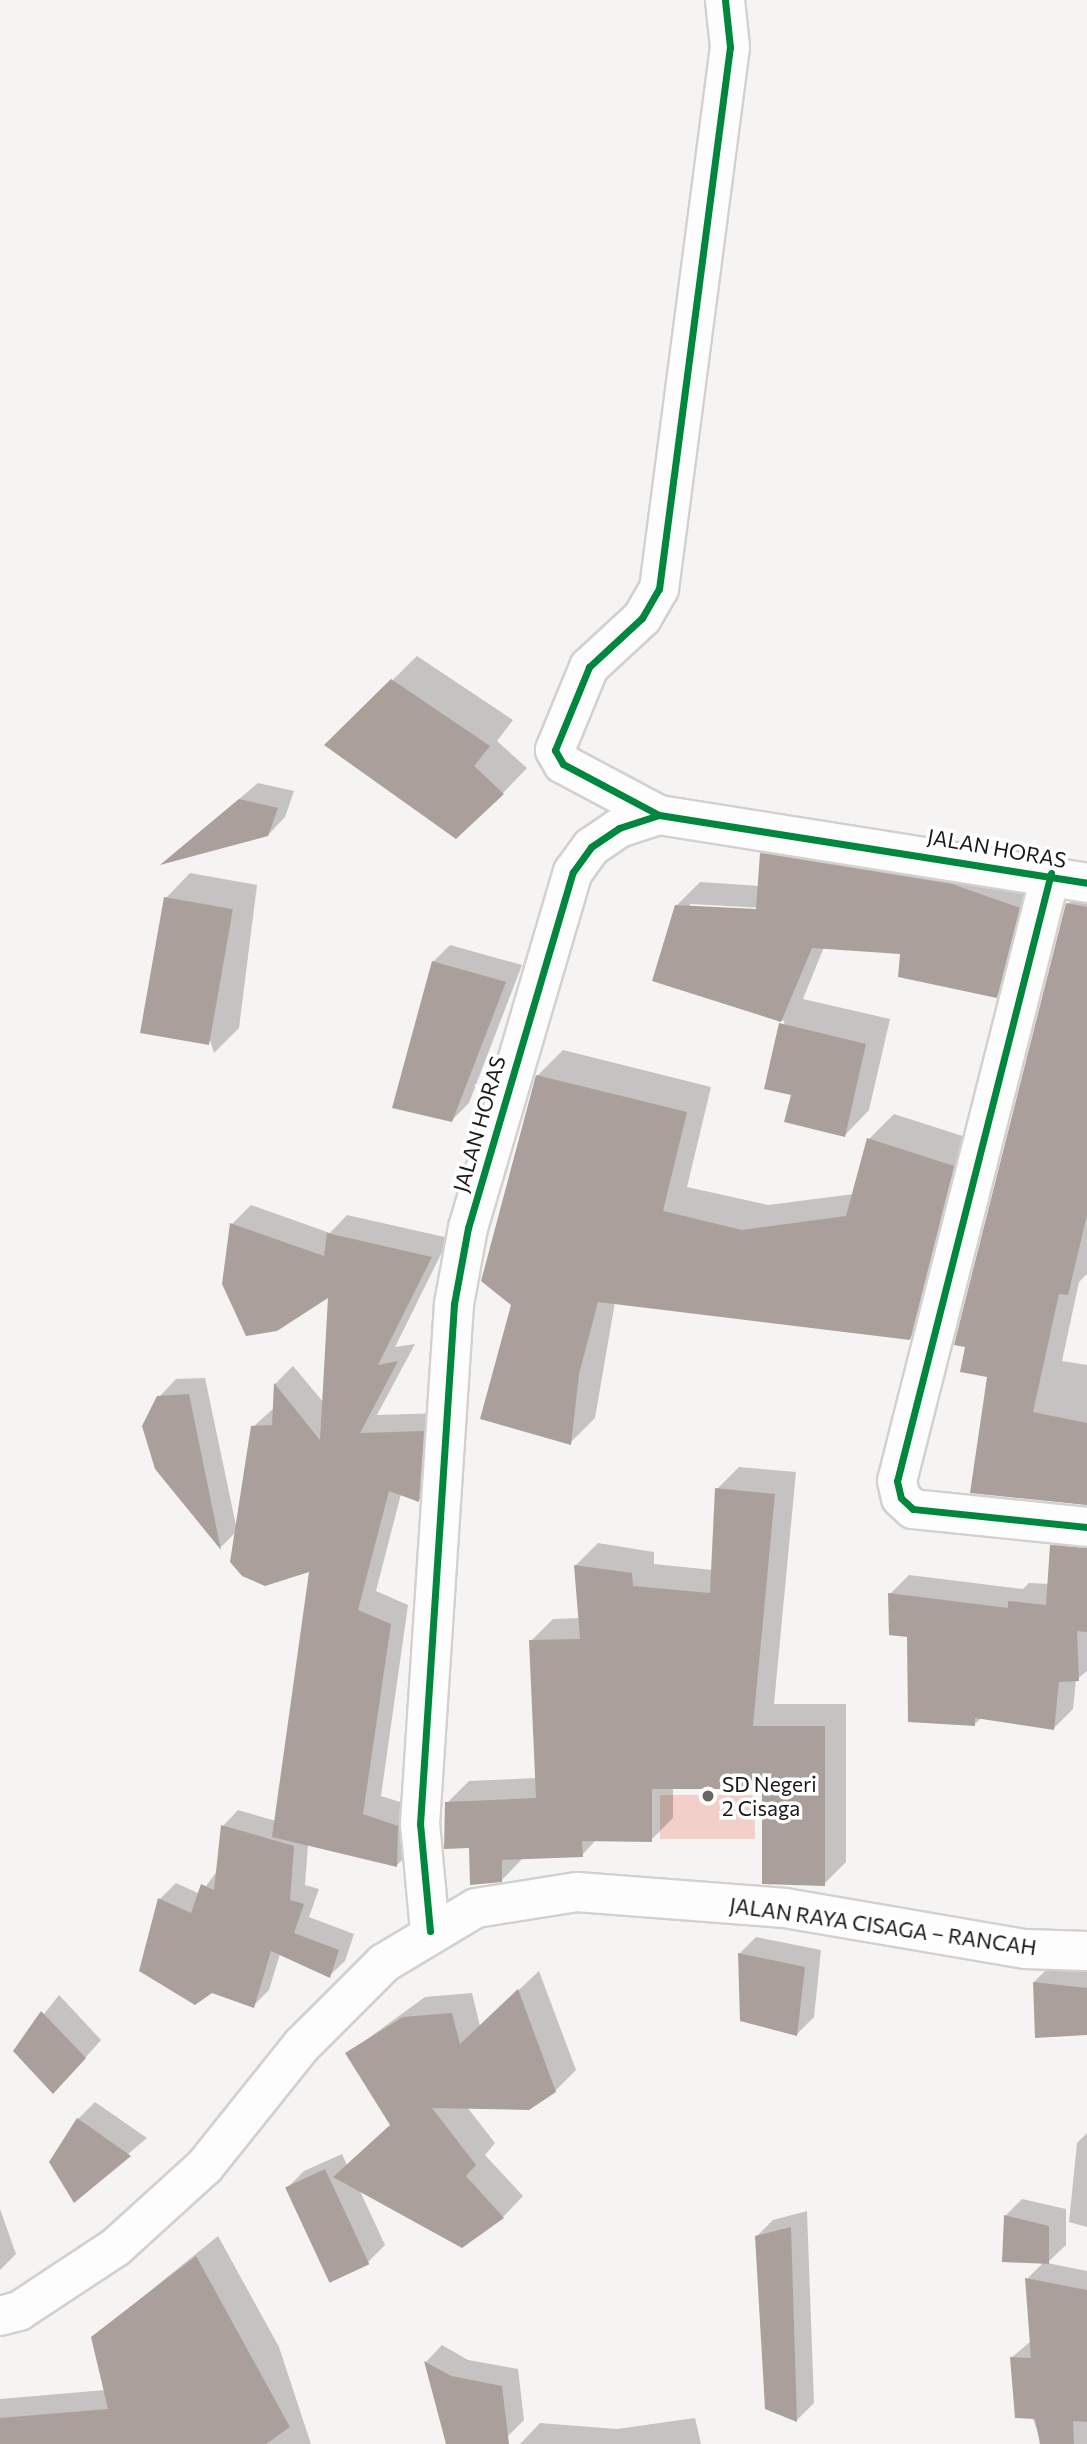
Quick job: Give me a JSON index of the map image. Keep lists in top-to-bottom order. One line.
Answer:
{"streets":{"street":["JALAN HORAS","JALAN RAYA CISAGA – RANCAH"]},"crossings":[["JALAN HORAS","JALAN RAYA CISAGA – RANCAH"]],"places":["SD Negeri 2 Cisaga"]}
